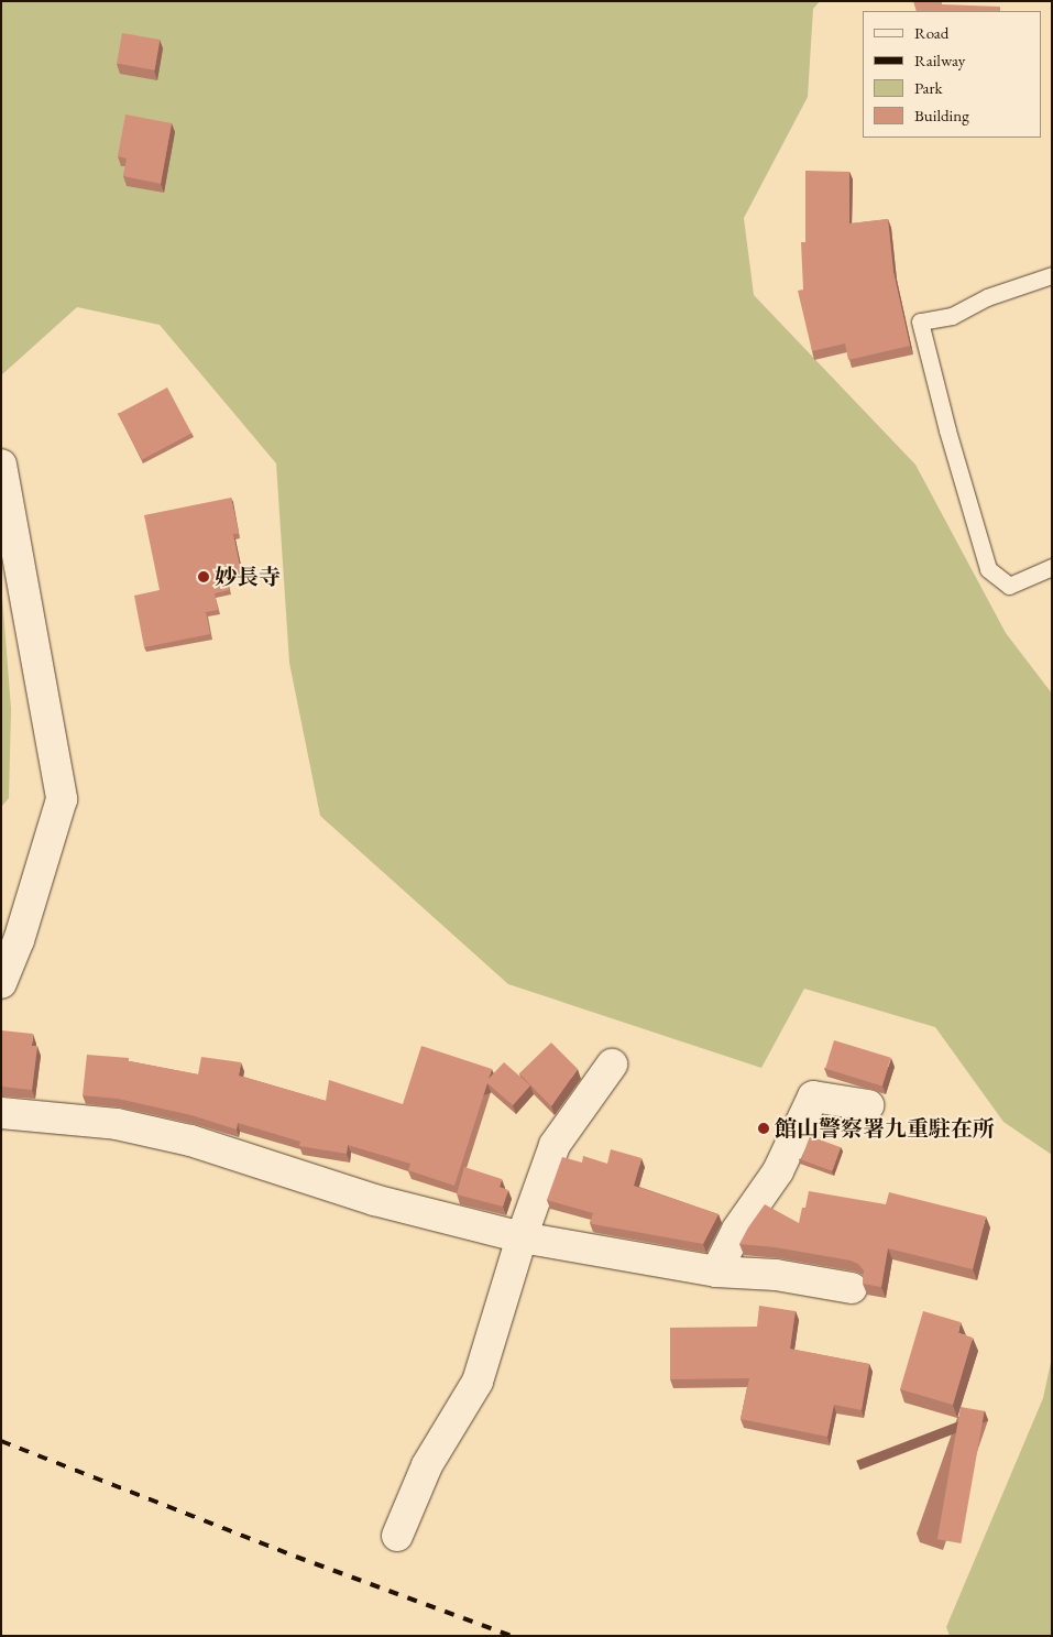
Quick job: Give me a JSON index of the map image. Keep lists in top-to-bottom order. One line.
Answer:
{"places":["妙長寺","館山警察署九重駐在所"],"legend":["Road","Railway","Park","Building"]}
